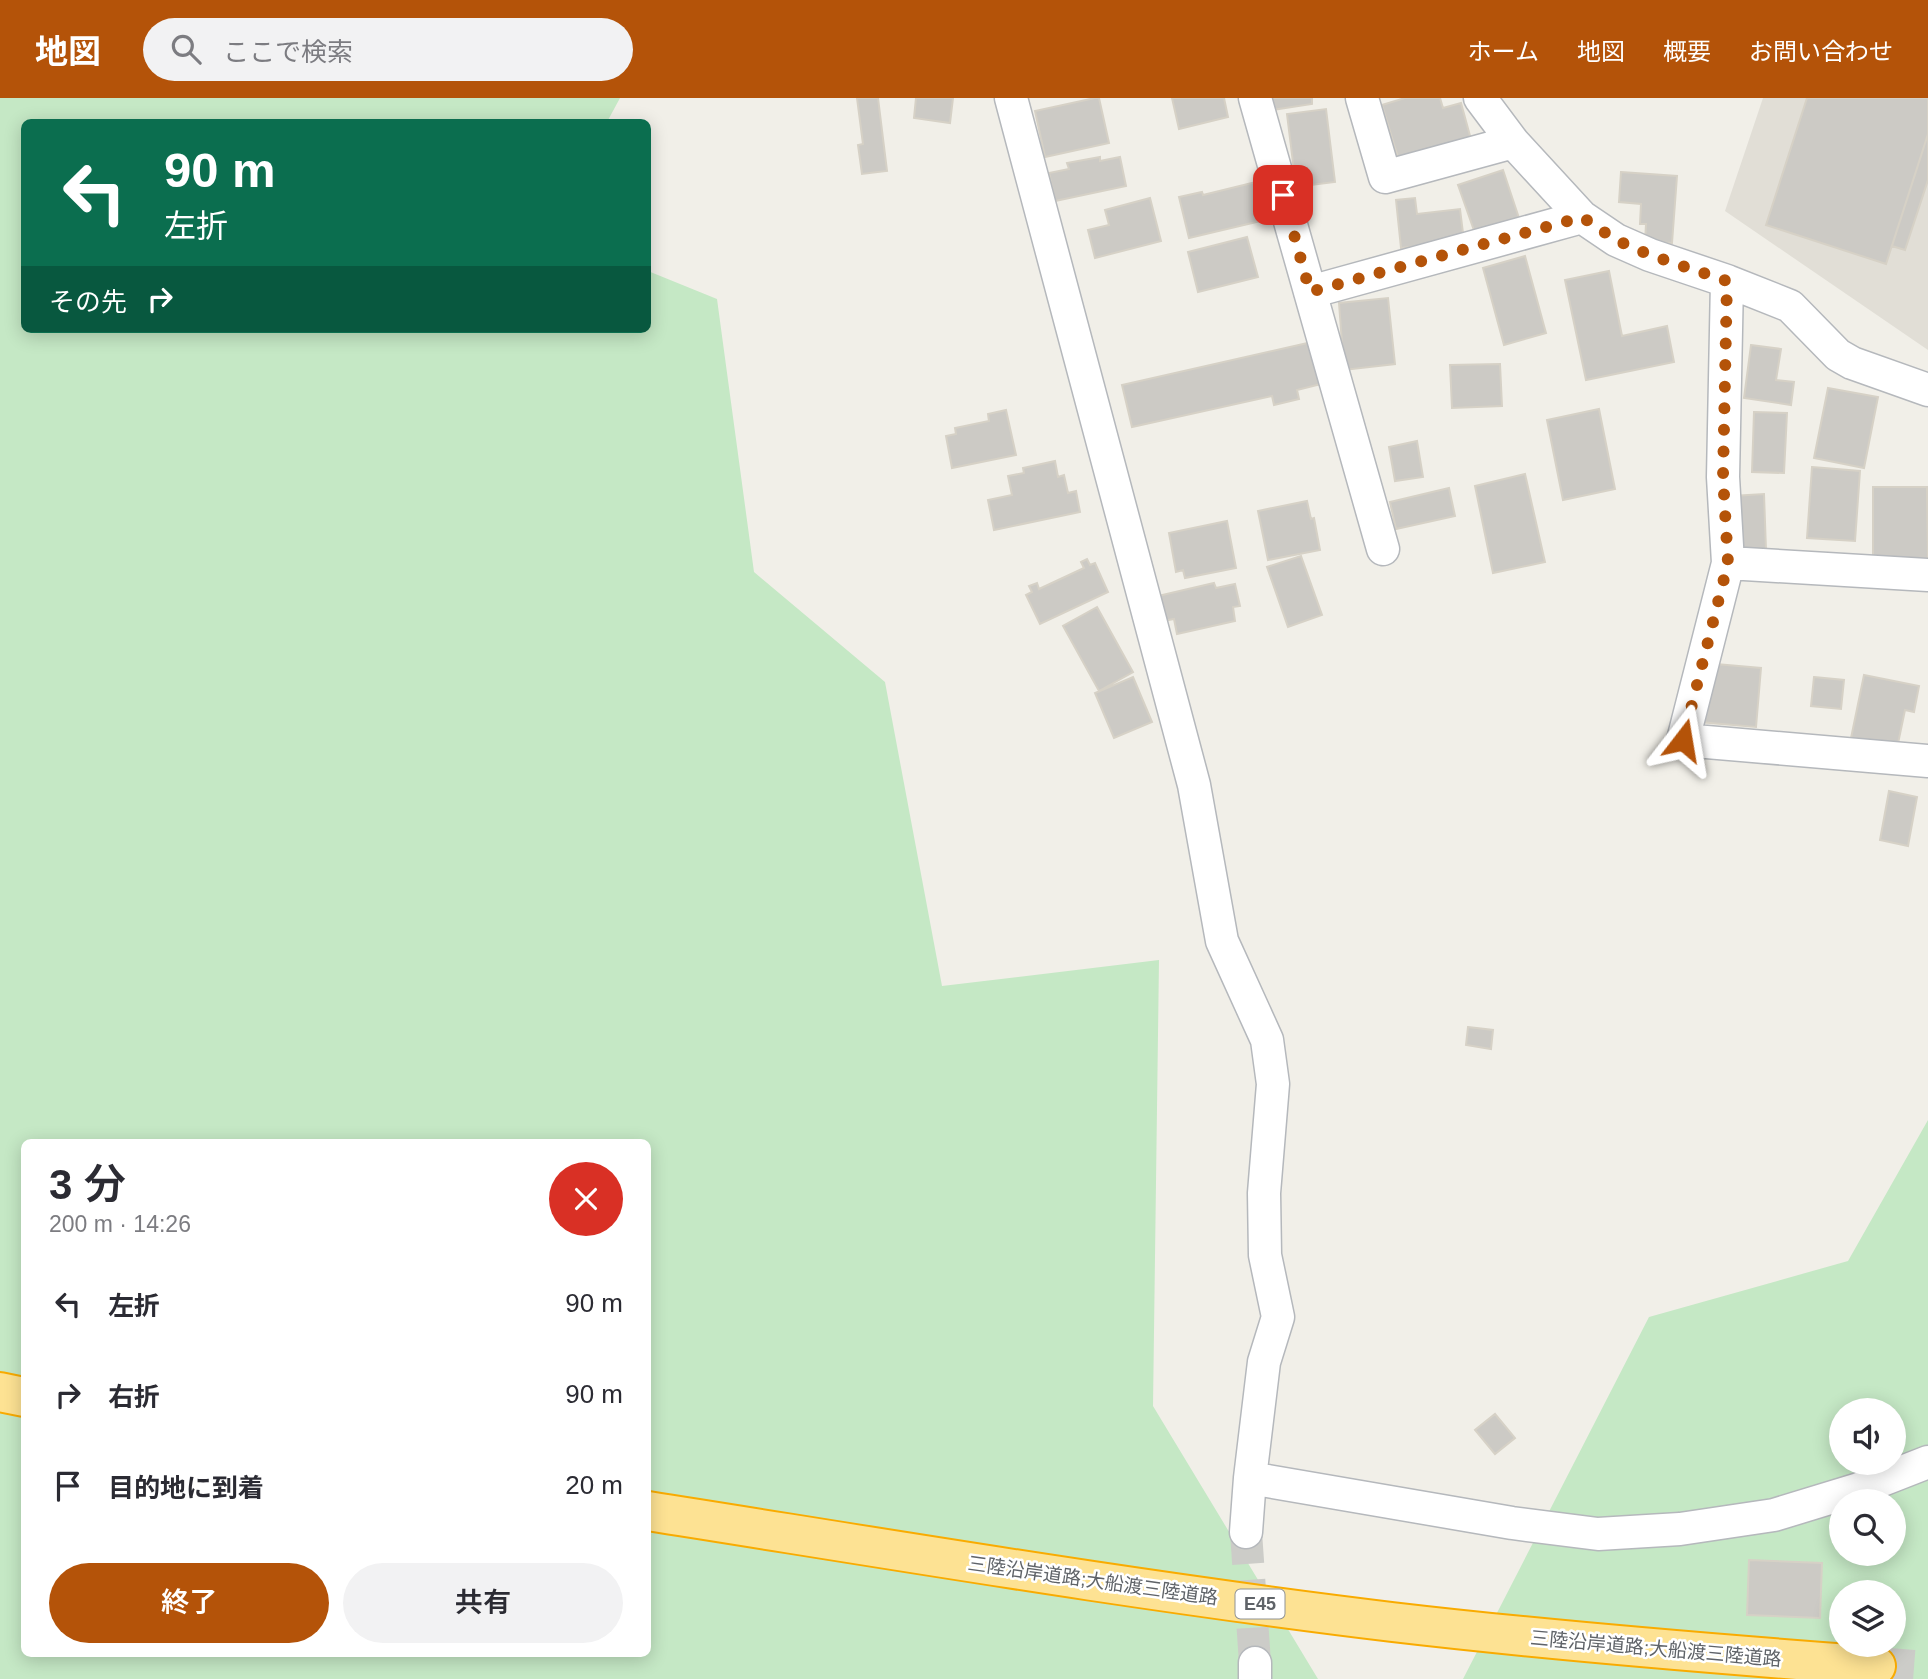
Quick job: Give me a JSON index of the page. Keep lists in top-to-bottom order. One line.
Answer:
{"streets":{"highway":["三陸沿岸道路;大船渡三陸道路","E45"]},"page":{"header":"地図","search":"ここで検索","nav":["ホーム","地図","概要","お問い合わせ"],"turn":["90 m","左折"],"then":"その先","heading":["3 分","200 m · 14:26"],"list":[{"name":"左折","value":"90 m"},{"name":"右折","value":"90 m"},{"name":"目的地に到着","value":"20 m"}],"buttons":["終了","共有"]}}
